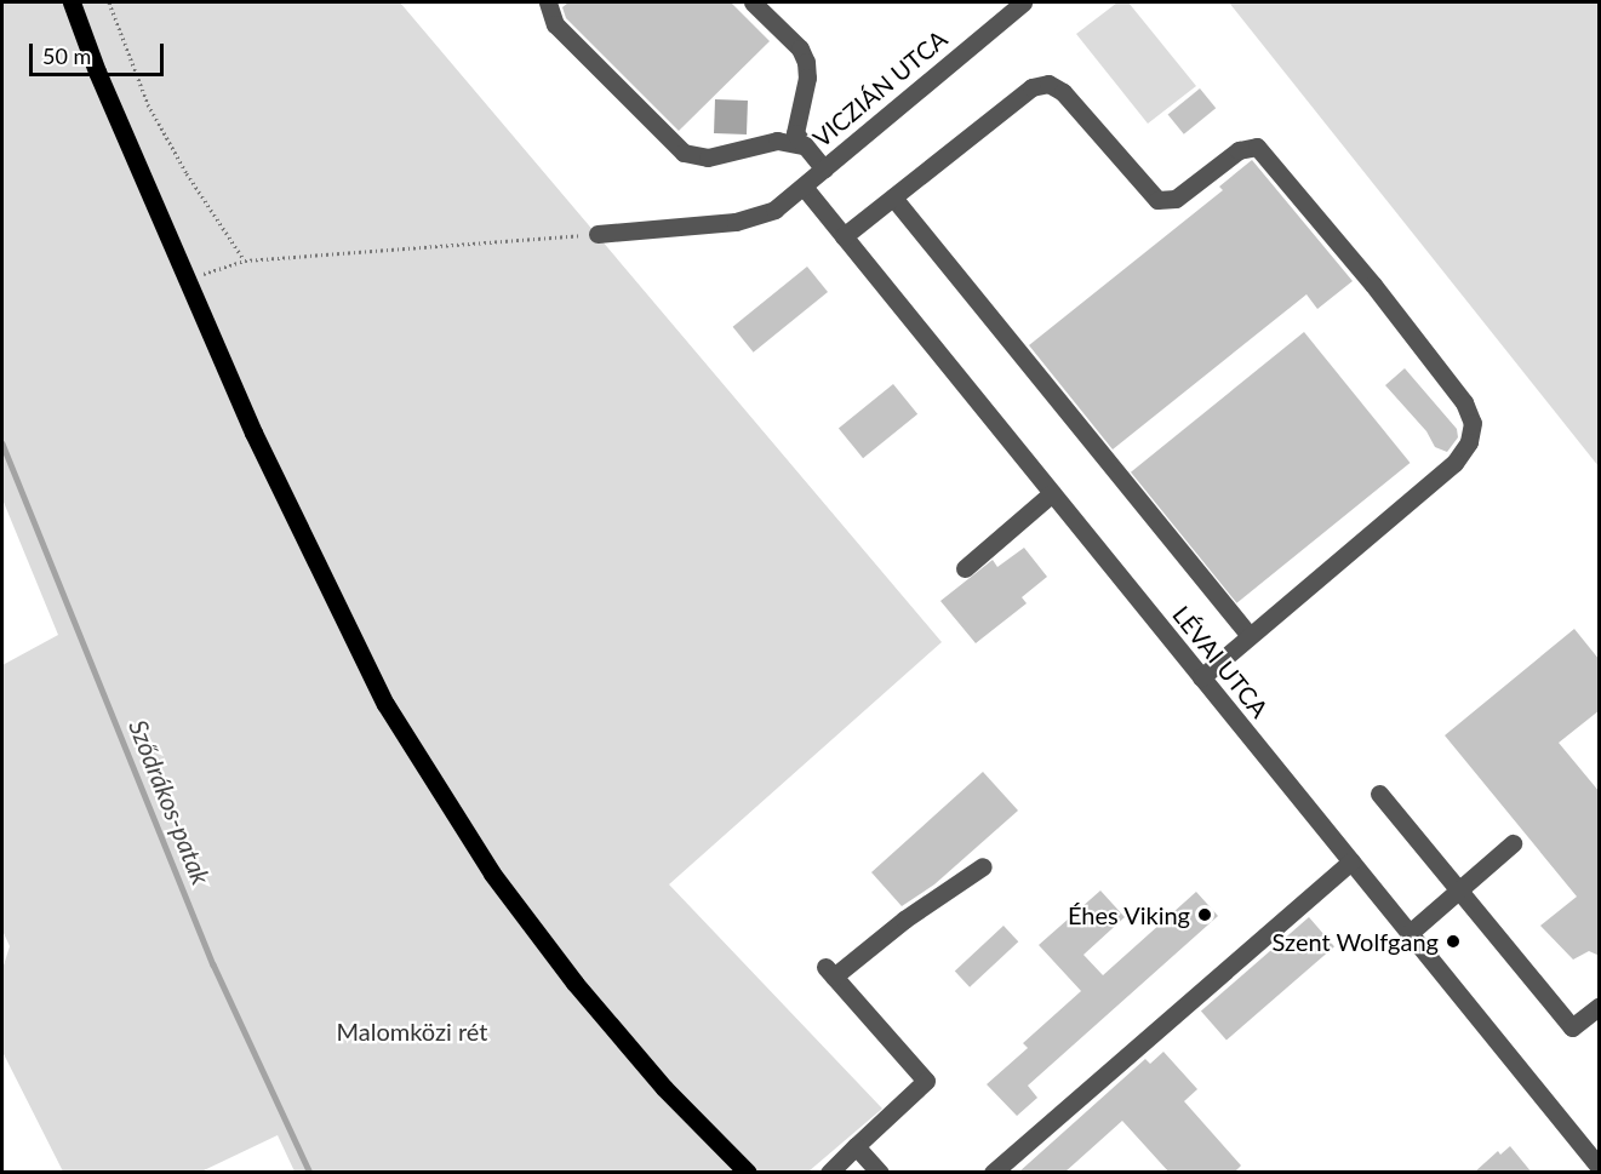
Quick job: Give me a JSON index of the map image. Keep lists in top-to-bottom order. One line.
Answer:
{"streets":{"street":["VICZIÁN UTCA","LÉVAI UTCA"]},"crossings":[["VICZIÁN UTCA","LÉVAI UTCA"]],"water":["Sződrákos-patak"],"parks":["Malomközi rét"],"places":["Éhes Viking","Szent Wolfgang"],"scale_bar":"50 m"}
